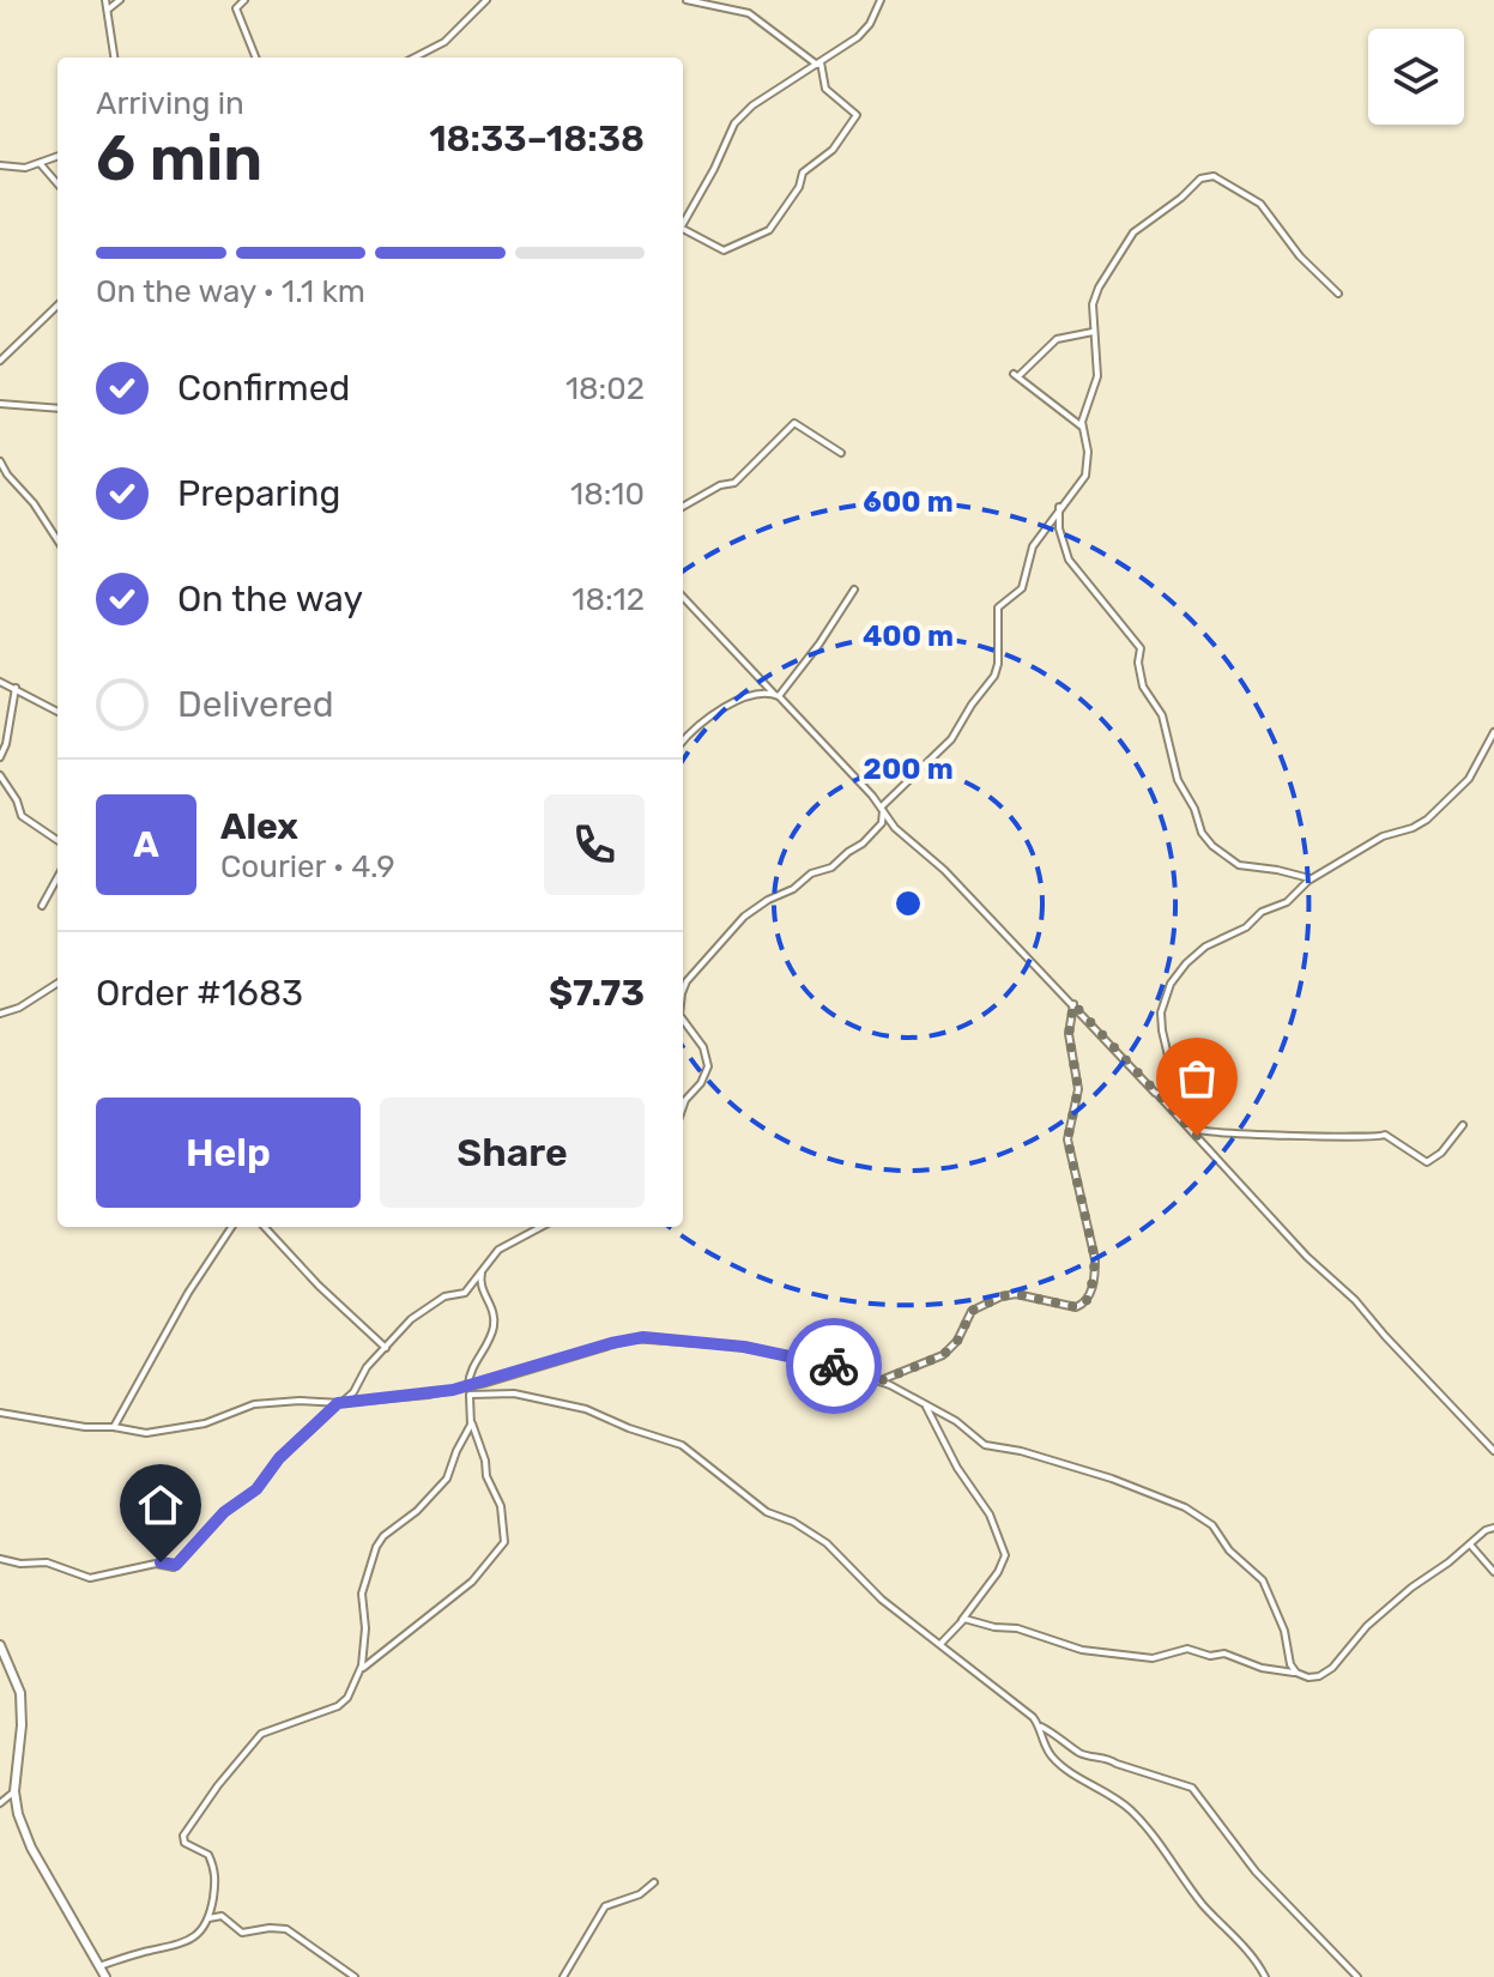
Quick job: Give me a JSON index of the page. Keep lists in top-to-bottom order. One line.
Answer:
{"page":{"heading":["6 min","Arriving in","18:33–18:38"],"panel":["Alex","Courier · 4.9","Order #1683","$7.73"],"bar":"On the way · 1.1 km","list":[["Confirmed","18:02"],["Preparing","18:10"],["On the way","18:12"],"Delivered"],"round":"A","buttons":["Help","Share"]},"rings":["600 m","400 m","200 m"]}
